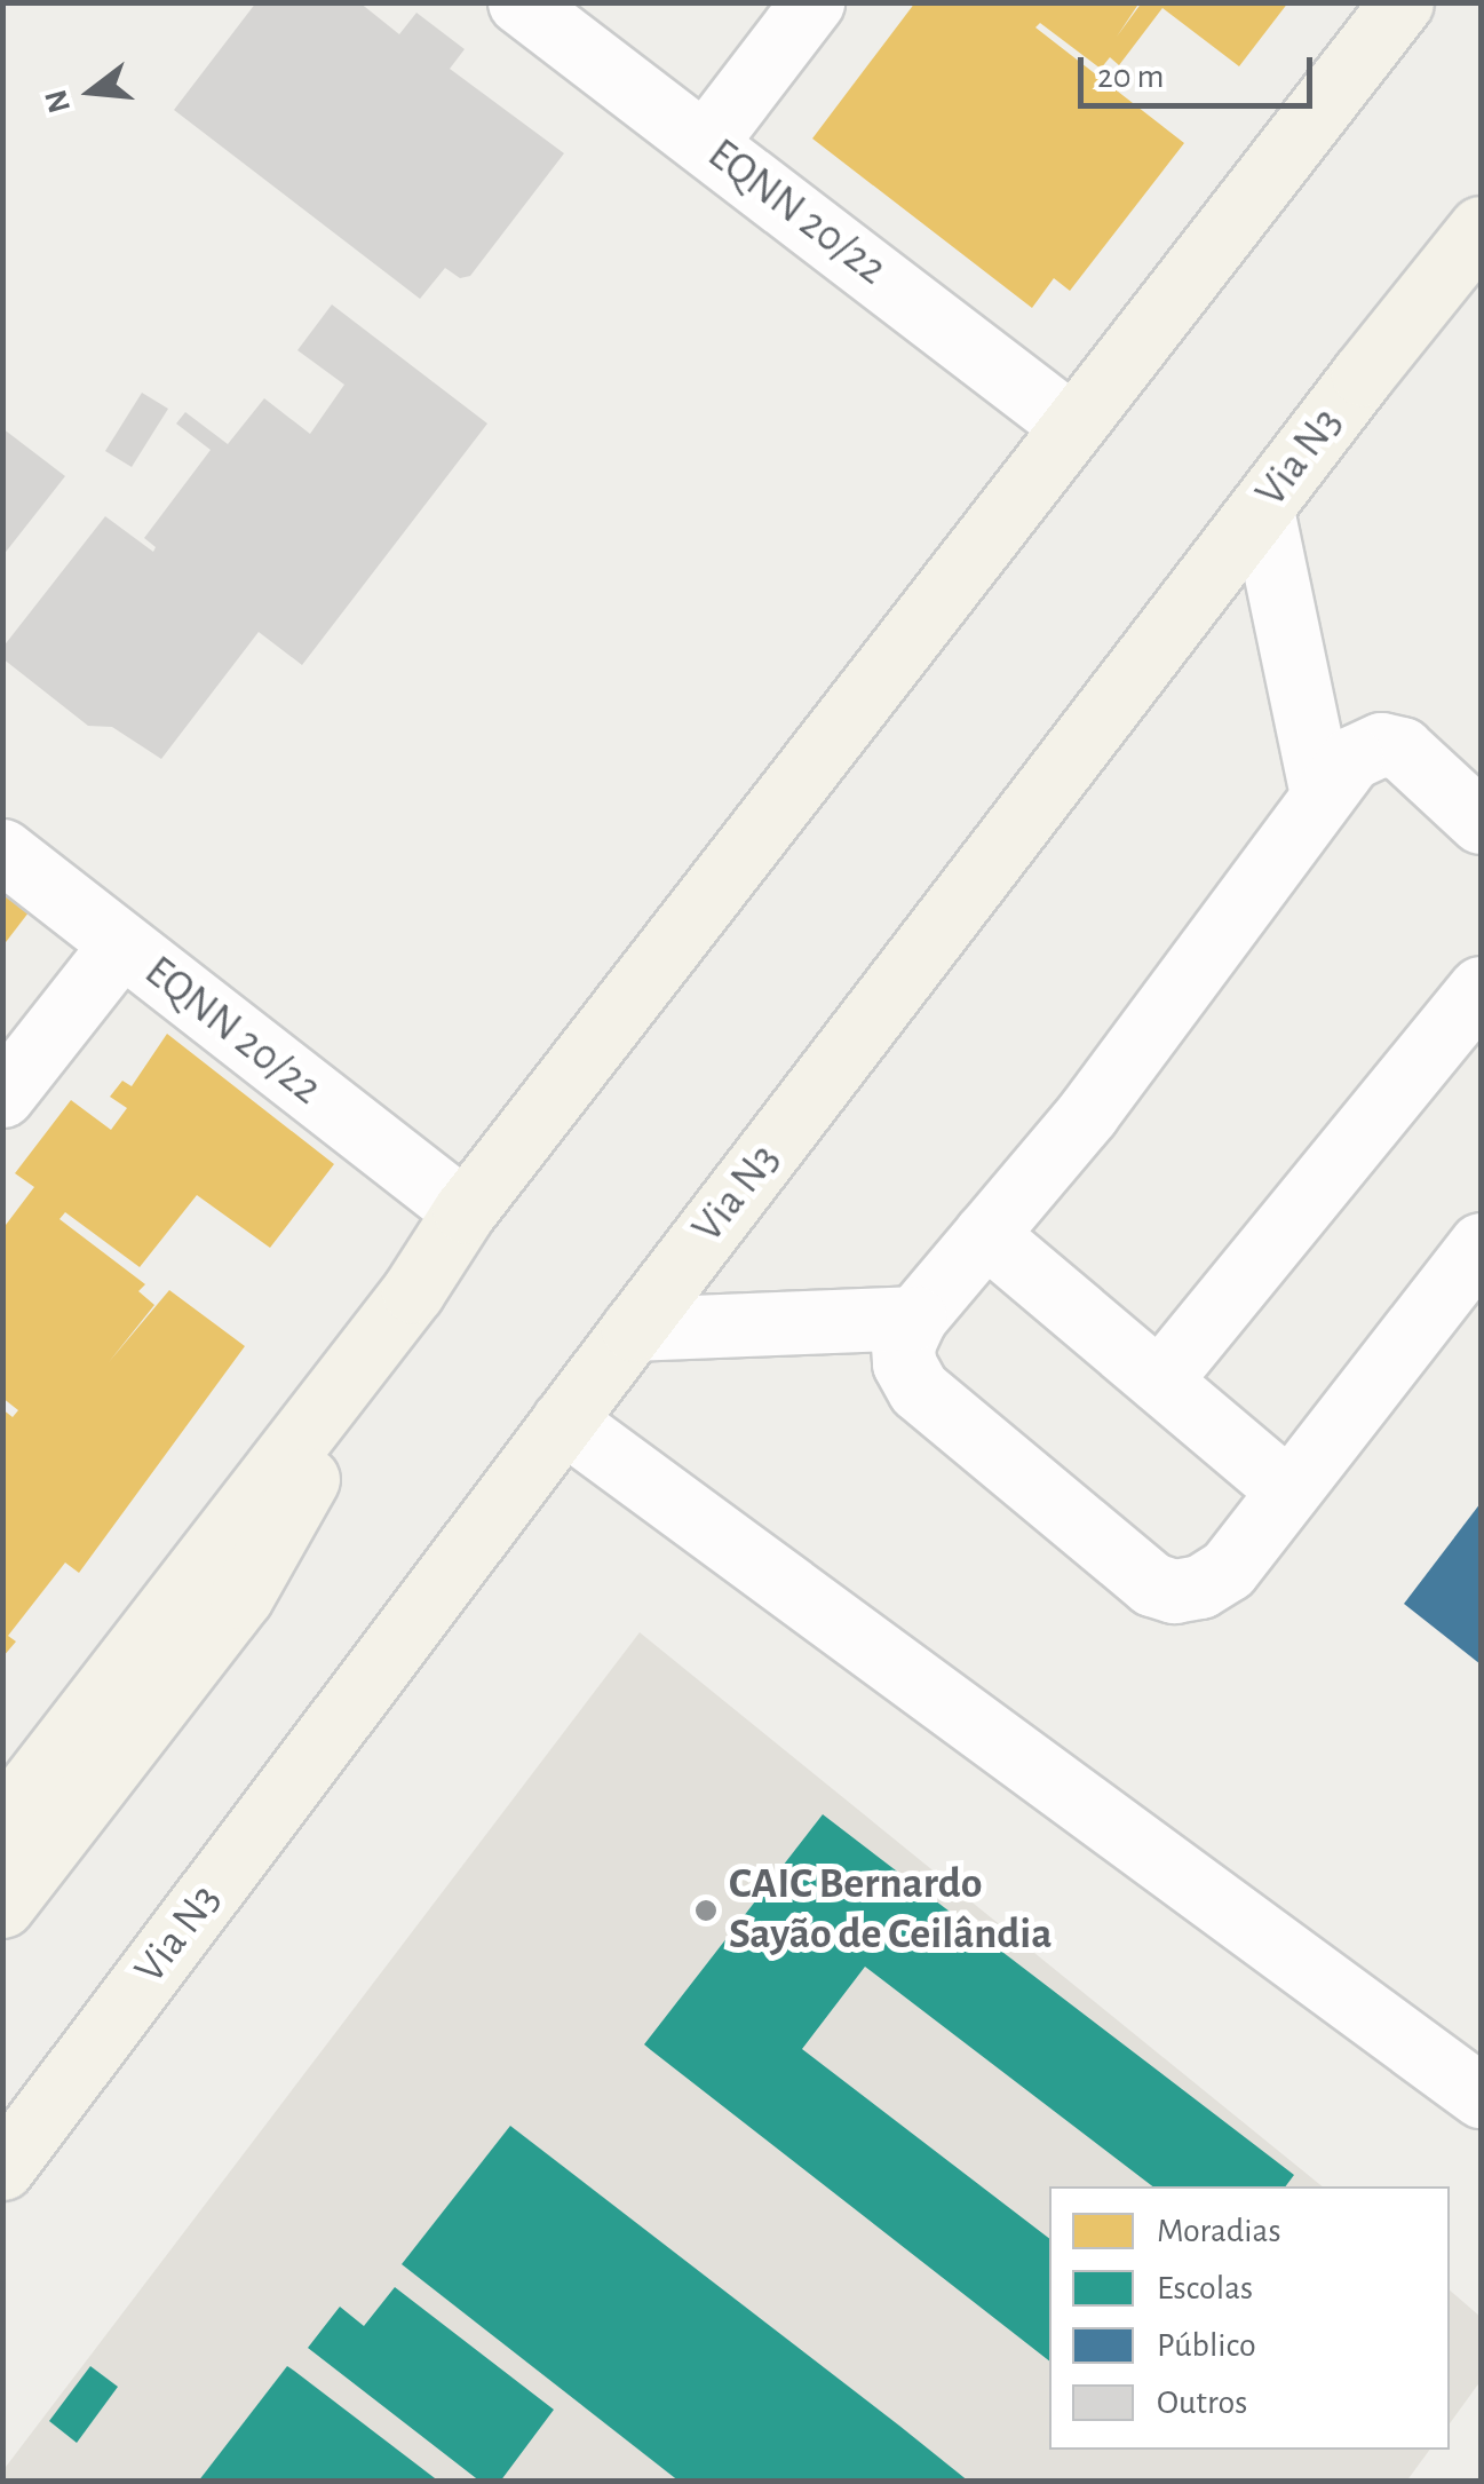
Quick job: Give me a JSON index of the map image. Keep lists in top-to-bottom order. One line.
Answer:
{"streets":{"main road":["Via N3"],"street":["EQNN 20/22"]},"places":["CAIC Bernardo Sayão de Ceilândia"],"legend":["Moradias","Escolas","Público","Outros"],"scale_bar":"20 m","north":"left"}
